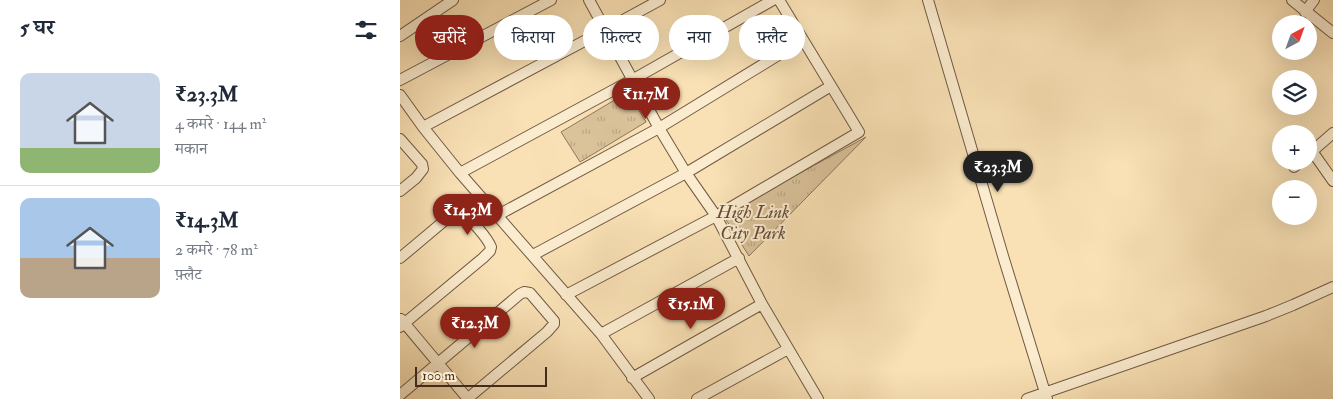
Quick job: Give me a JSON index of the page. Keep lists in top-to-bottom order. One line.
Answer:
{"parks":["High Link City Park"],"scale_bar":"100 m","north":"top right","page":{"heading":"5 घर","map_buttons":["+","−"],"chip":["खरीदें","किराया","फ़िल्टर","नया","फ़्लैट"],"list":[{"name":"₹23.3M","note":"4 कमरे · 144 m² · मकान"},{"name":"₹14.3M","note":"2 कमरे · 78 m² · फ़्लैट"}],"price":["₹11.7M","₹23.3M","₹14.3M","₹15.1M","₹12.3M"],"scale":"100 m"}}
